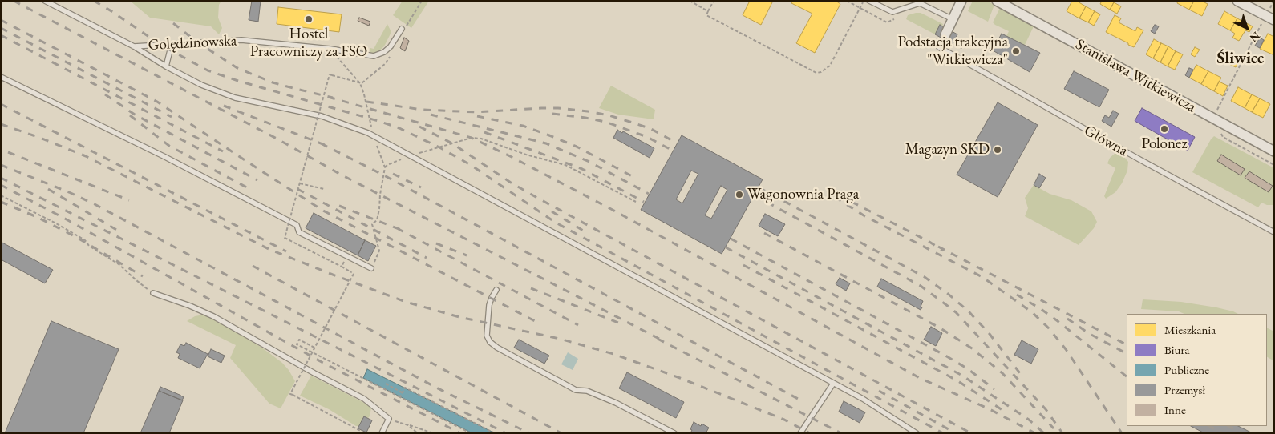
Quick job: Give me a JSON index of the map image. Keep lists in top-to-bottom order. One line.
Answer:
{"streets":{"street":["Stanisława Witkiewicza"],"lane":["Golędzinowska","Główna"]},"districts":["Śliwice"],"places":["Hostel Pracowniczy za FSO","Podstacja trakcyjna \"Witkiewicza\"","Polonez","Magazyn SKD","Wagonownia Praga"],"legend":["Mieszkania","Biura","Publiczne","Przemysł","Inne"],"north":"bottom right"}
